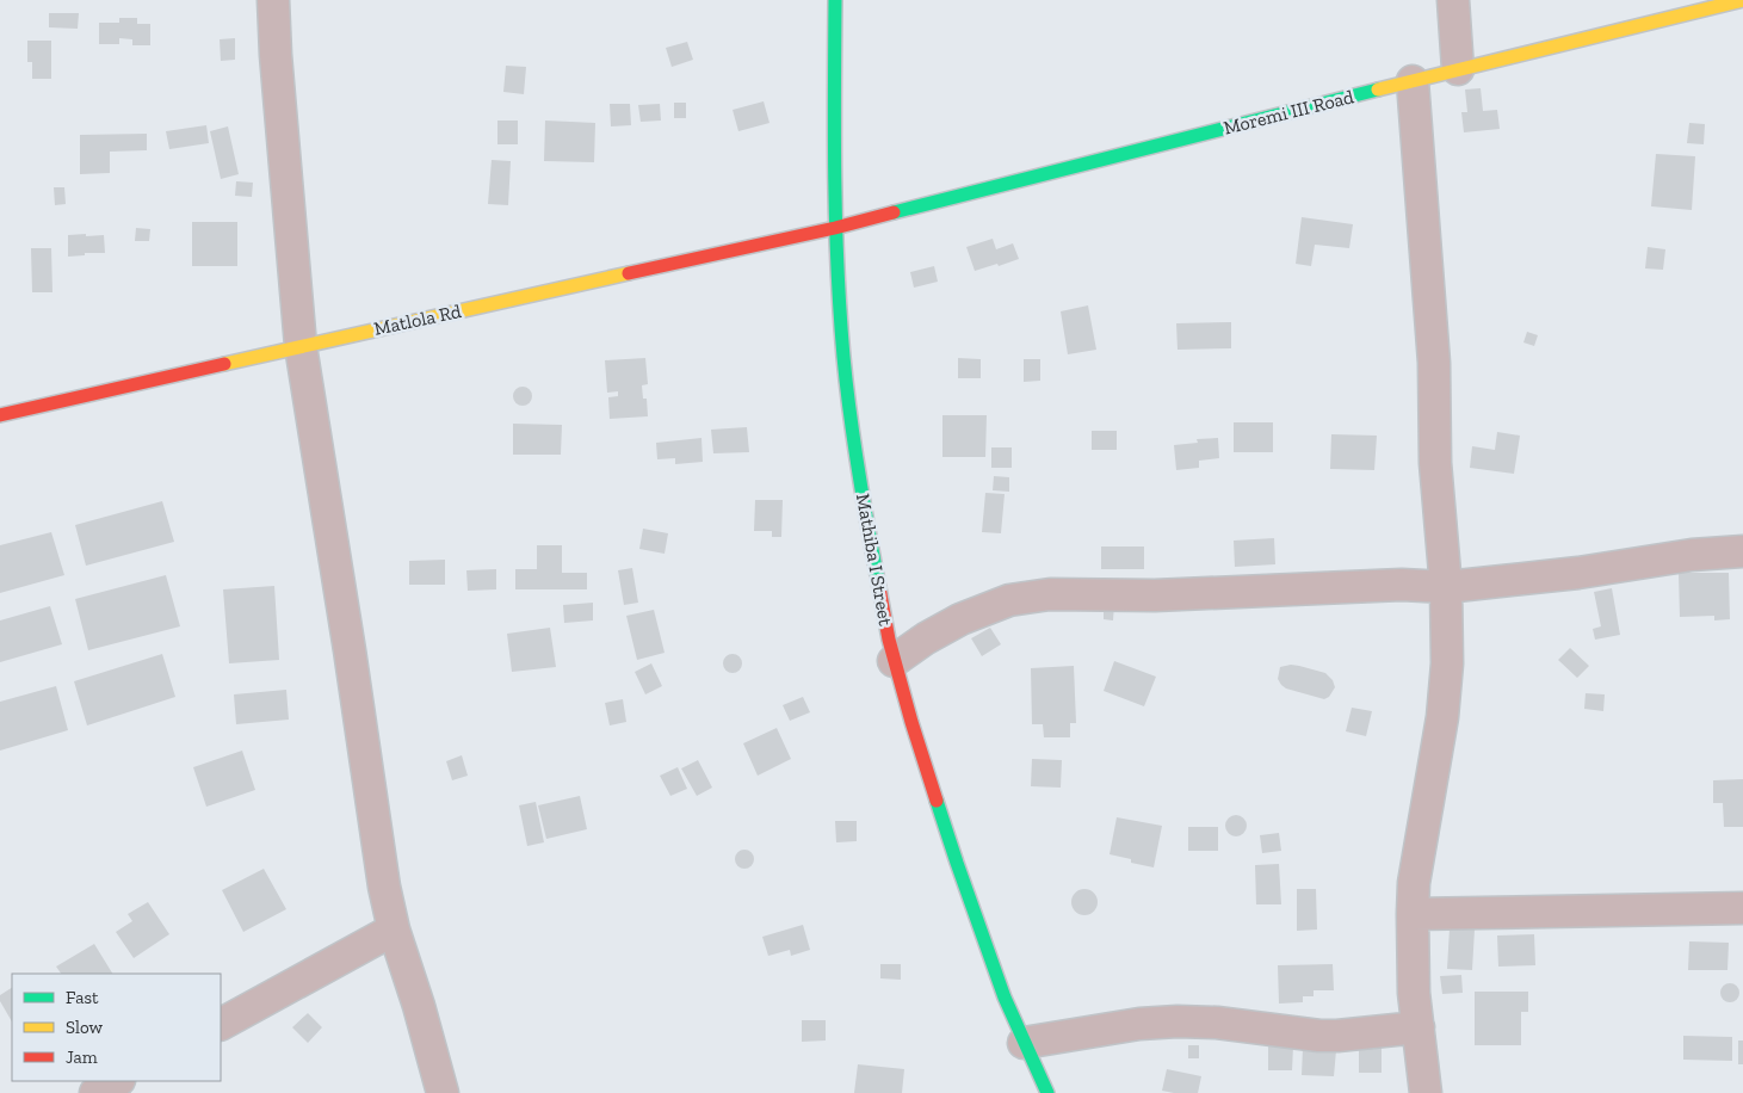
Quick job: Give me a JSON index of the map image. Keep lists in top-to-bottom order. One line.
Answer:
{"streets":{"street":["Moremi III Road","Matlola Rd","Mathiba I Street"]},"crossings":[["Moremi III Road","Matlola Rd"],["Moremi III Road","Mathiba I Street"],["Matlola Rd","Mathiba I Street"]],"legend":["Fast","Slow","Jam"]}
